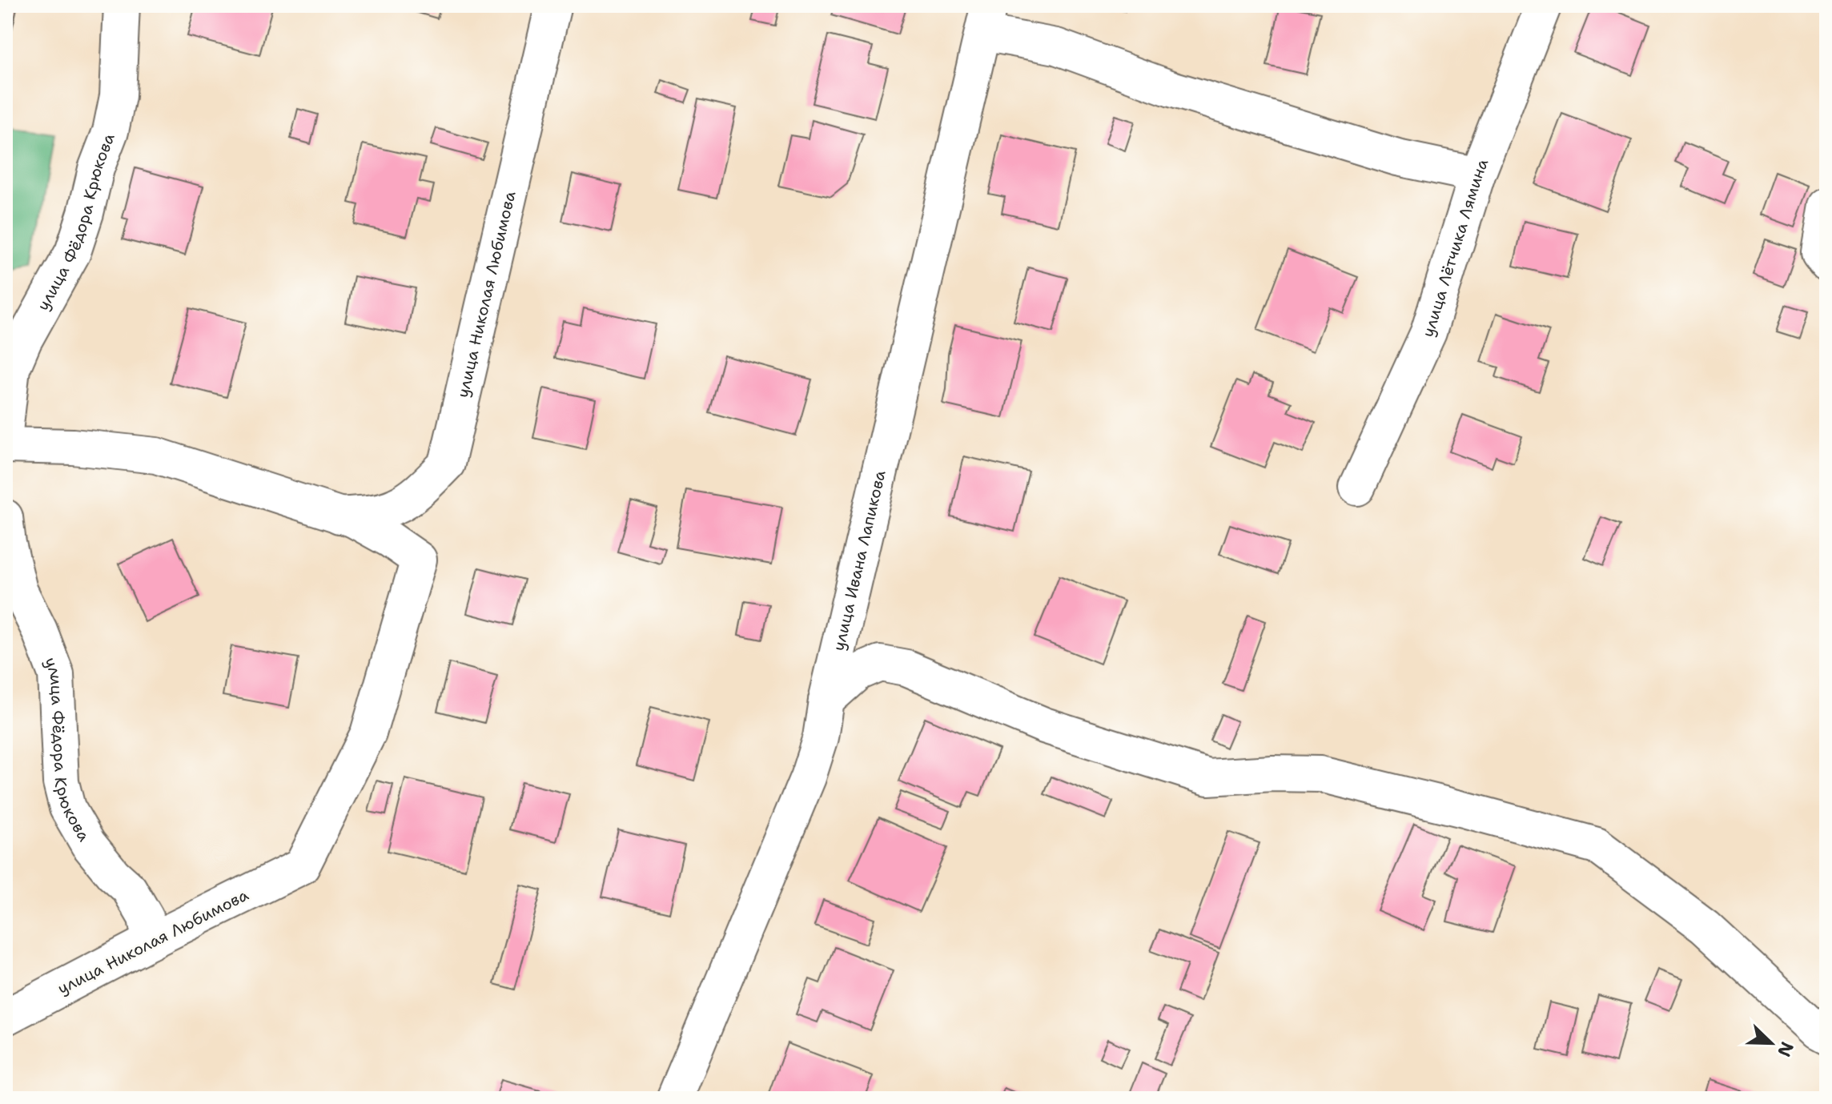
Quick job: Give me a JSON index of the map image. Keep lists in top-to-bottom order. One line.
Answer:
{"streets":{"street":["улица Фёдора Крюкова","улица Лётчика Лямина","улица Николая Любимова","улица Ивана Лапикова"]},"crossings":[["улица Фёдора Крюкова","улица Николая Любимова"]],"north":"bottom right"}
